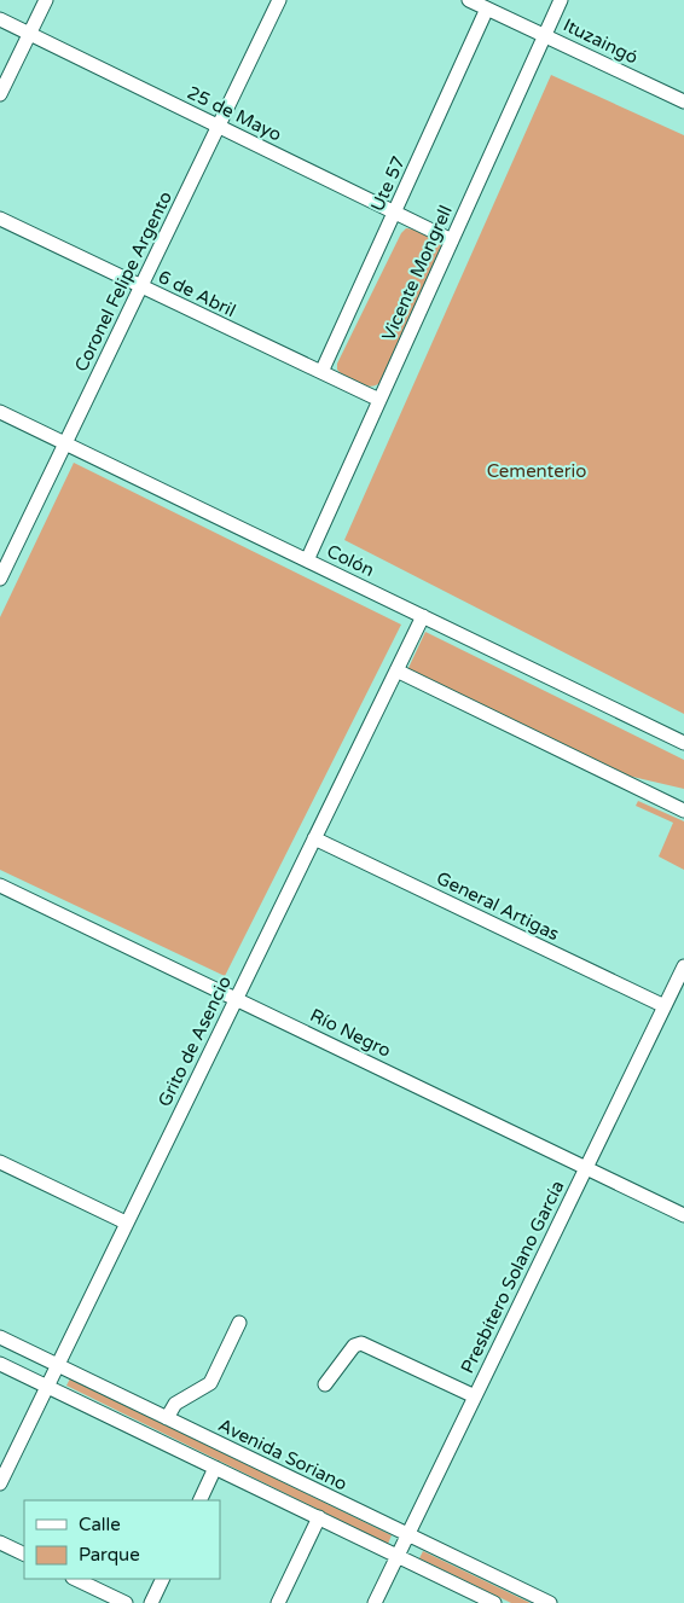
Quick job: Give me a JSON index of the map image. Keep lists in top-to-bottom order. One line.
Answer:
{"streets":{"street":["Ituzaingó","25 de Mayo","Ute 57","Vicente Mongrell","Coronel Felipe Argento","6 de Abril","Colón","General Artigas","Río Negro","Grito de Asencio","Presbítero Solano García","Avenida Soriano"]},"crossings":[["Ituzaingó","Ute 57"],["Ituzaingó","Vicente Mongrell"],["25 de Mayo","Ute 57"],["25 de Mayo","Vicente Mongrell"],["25 de Mayo","Coronel Felipe Argento"],["Ute 57","6 de Abril"],["Vicente Mongrell","6 de Abril"],["Vicente Mongrell","Colón"],["Coronel Felipe Argento","6 de Abril"],["Coronel Felipe Argento","Colón"],["Colón","Grito de Asencio"],["General Artigas","Grito de Asencio"],["General Artigas","Presbítero Solano García"],["Río Negro","Grito de Asencio"],["Río Negro","Presbítero Solano García"],["Grito de Asencio","Avenida Soriano"],["Presbítero Solano García","Avenida Soriano"]],"parks":["Cementerio"],"legend":["Calle","Parque"]}
